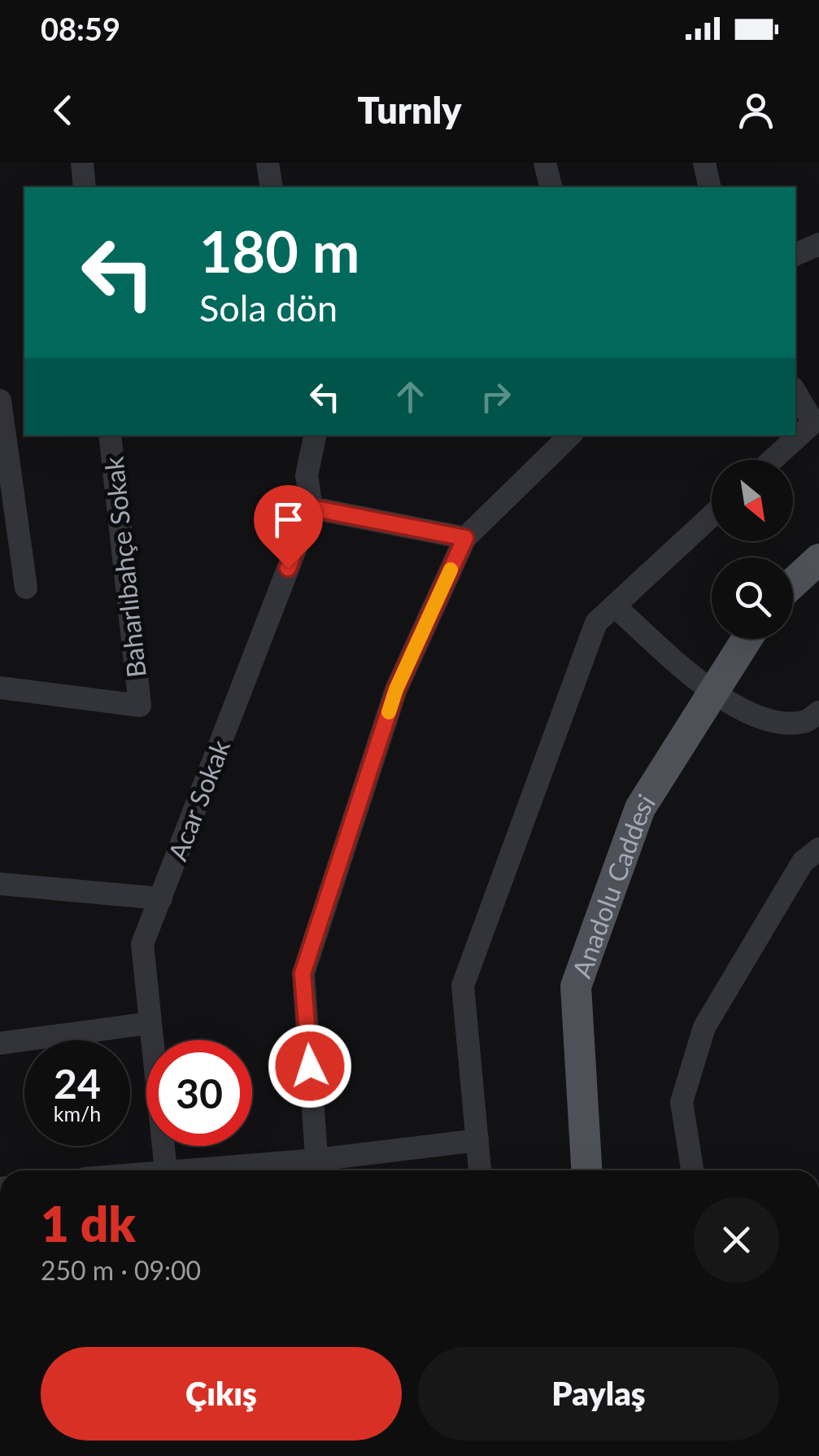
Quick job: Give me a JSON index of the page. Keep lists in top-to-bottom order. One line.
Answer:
{"streets":{"main road":["Anadolu Caddesi"],"street":["Baharlıbahçe Sokak","Acar Sokak"]},"north":"bottom right","page":{"status":"08:59","header":"Turnly","turn":["180 m","Sola dön"],"speed":"24 km/h","limit":"30","heading":["1 dk","250 m · 09:00"],"buttons":["Çıkış","Paylaş"]}}
